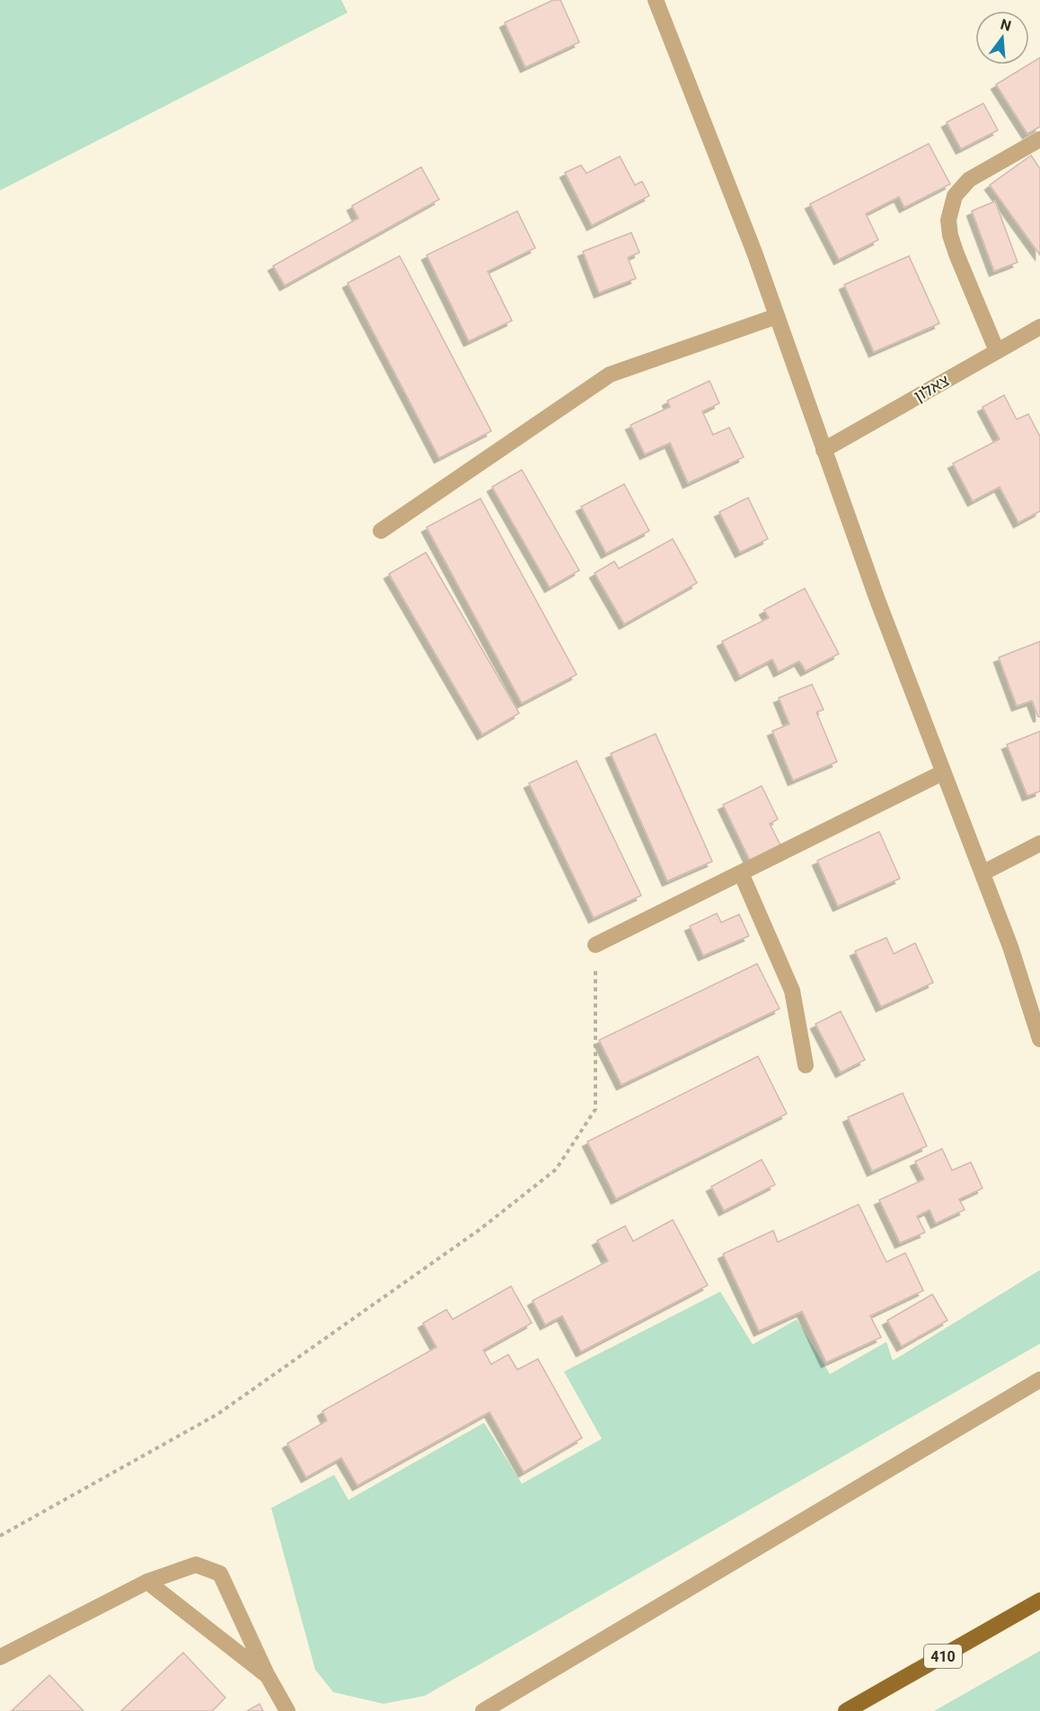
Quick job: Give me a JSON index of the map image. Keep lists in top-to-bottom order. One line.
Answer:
{"streets":{"main road":["410"],"street":["צאלון"]},"north":"top"}
